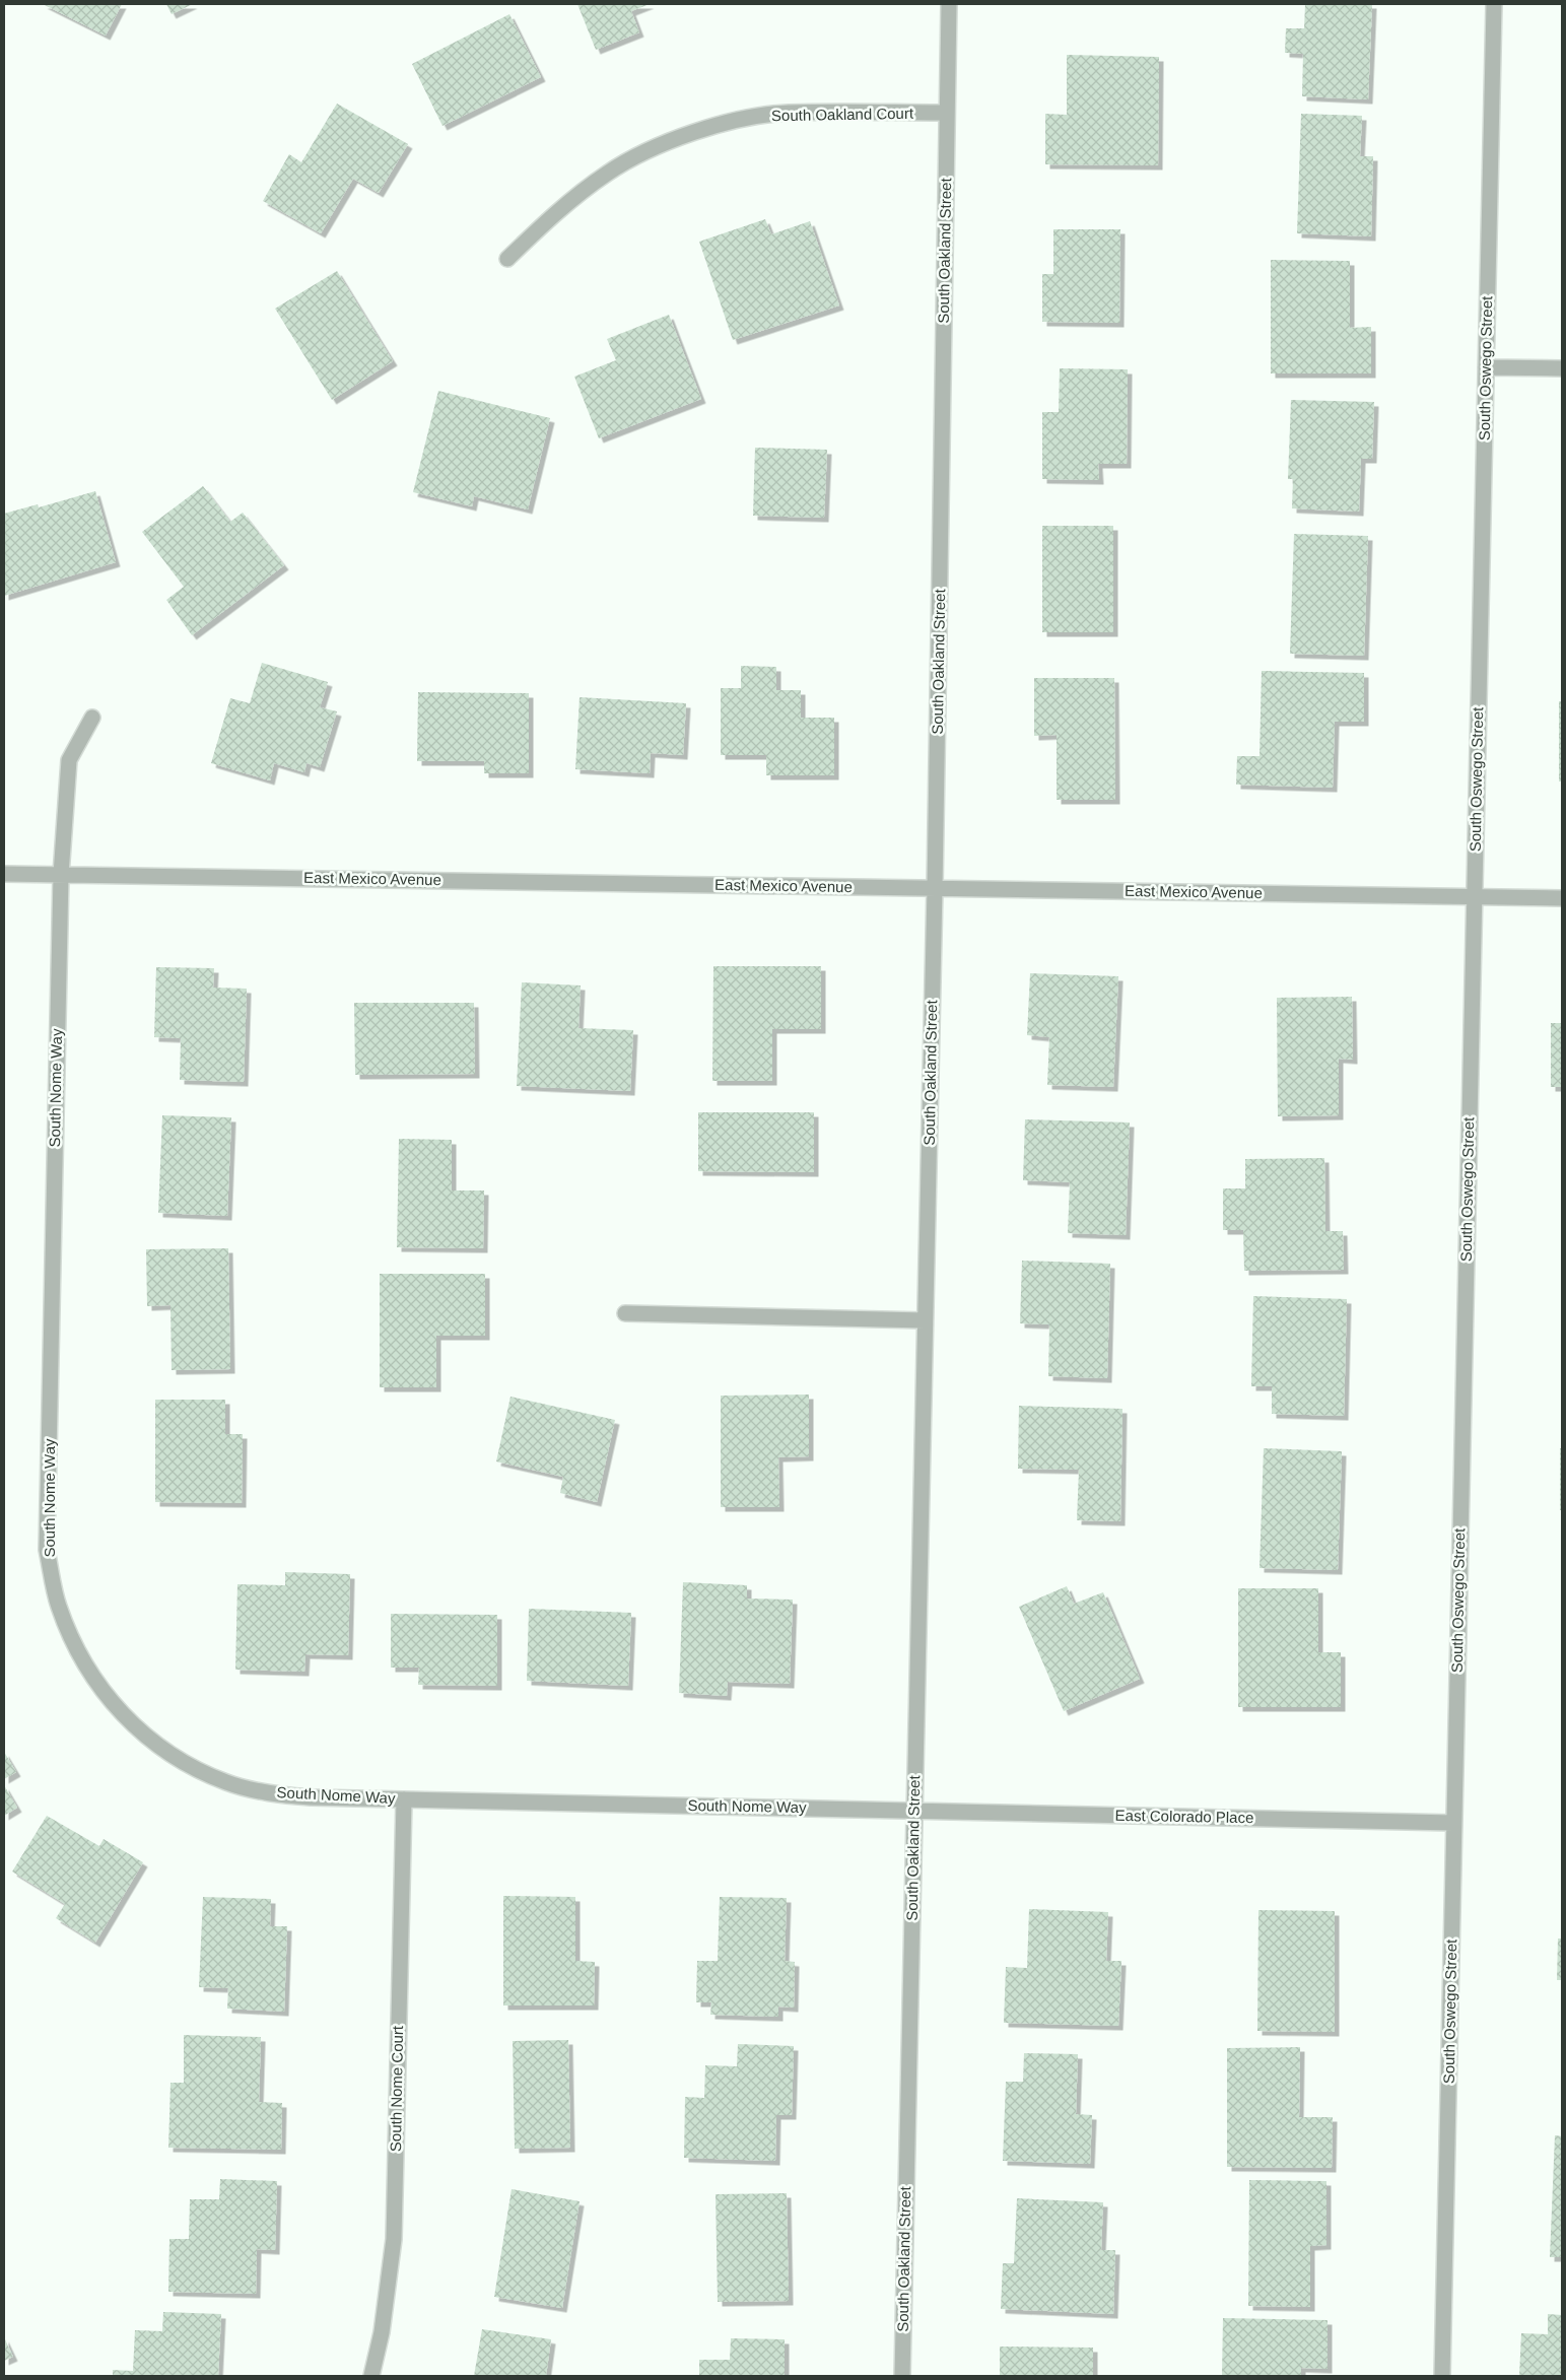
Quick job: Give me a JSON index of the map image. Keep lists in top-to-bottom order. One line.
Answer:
{"streets":{"street":["South Oakland Court","South Oakland Street","South Oswego Street","East Mexico Avenue","South Nome Way","East Colorado Place","South Nome Court"]},"crossings":[["South Oakland Court","South Oakland Street"],["South Oakland Street","East Mexico Avenue"],["South Oakland Street","South Nome Way"],["South Oakland Street","East Colorado Place"],["South Oswego Street","East Mexico Avenue"],["South Oswego Street","East Colorado Place"],["East Mexico Avenue","South Nome Way"],["South Nome Way","East Colorado Place"],["South Nome Way","South Nome Court"]]}
